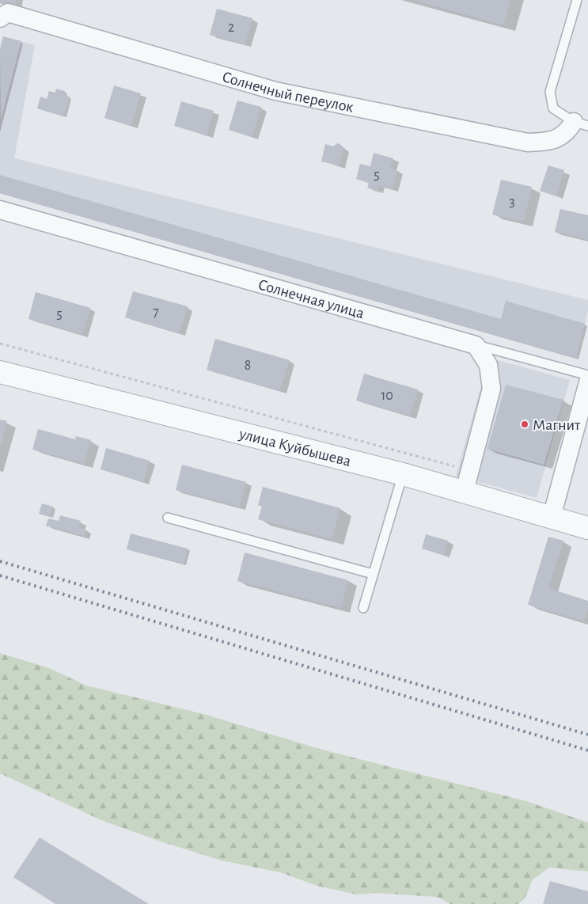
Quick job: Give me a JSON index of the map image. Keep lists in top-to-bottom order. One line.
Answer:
{"streets":{"street":["Солнечный переулок","Солнечная улица","улица Куйбышева"]},"places":["Магнит"],"house_numbers":["2","5","3","7","5","8","10"]}
